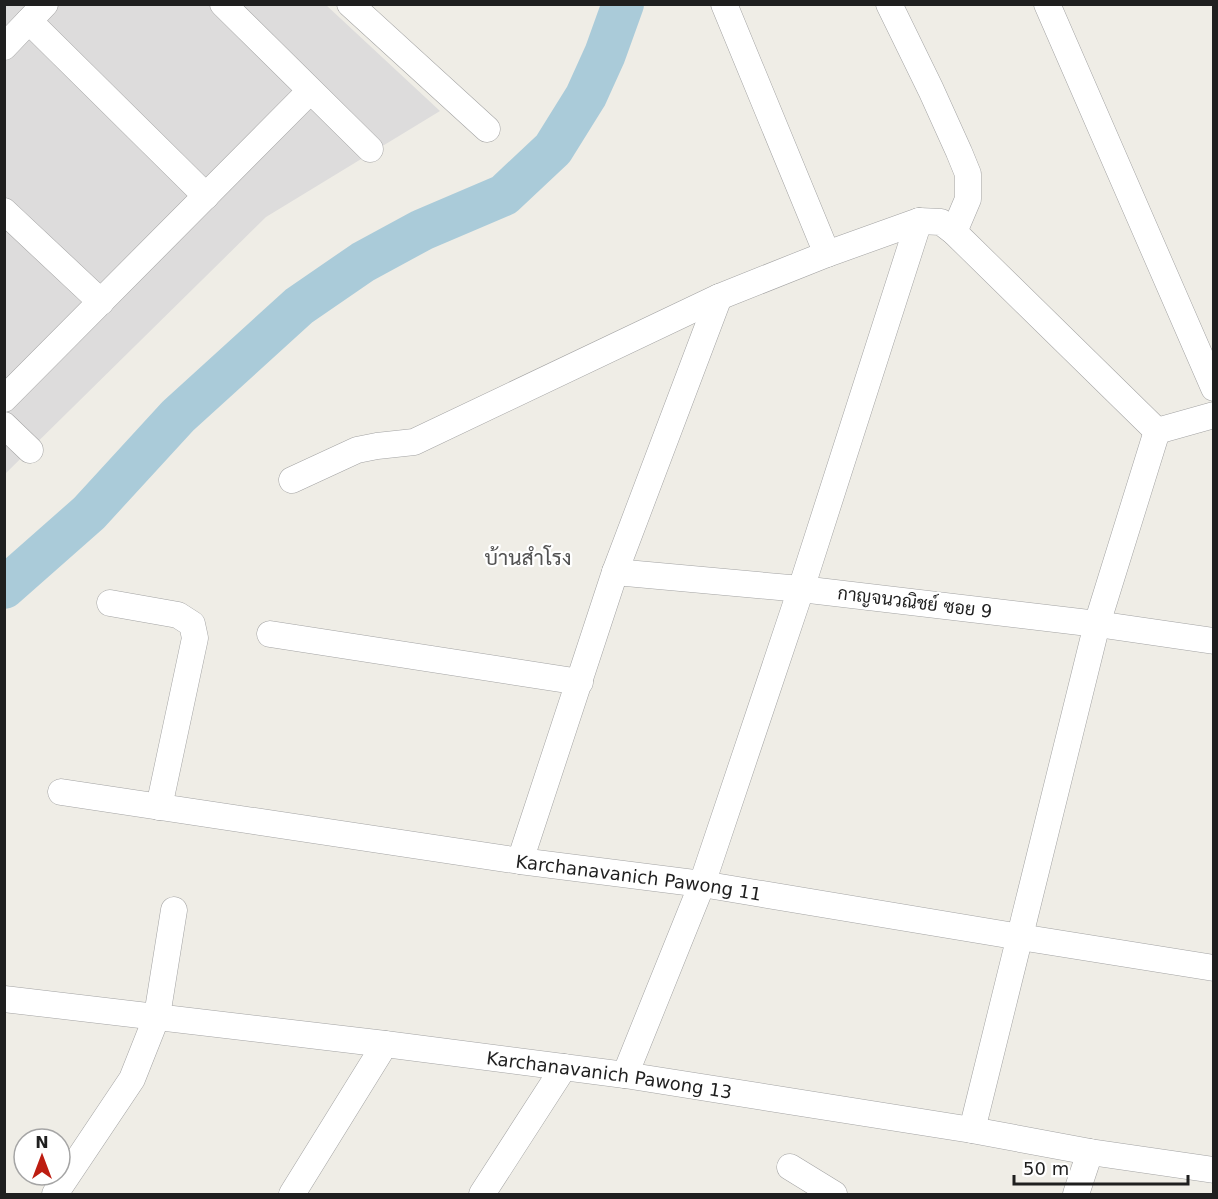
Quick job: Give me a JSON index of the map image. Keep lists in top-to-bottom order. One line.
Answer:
{"streets":{"street":["กาญจนวณิชย์ ซอย 9","Karchanavanich Pawong 11","Karchanavanich Pawong 13"]},"districts":["บ้านสำโรง"],"scale_bar":"50 m","north":"top"}
